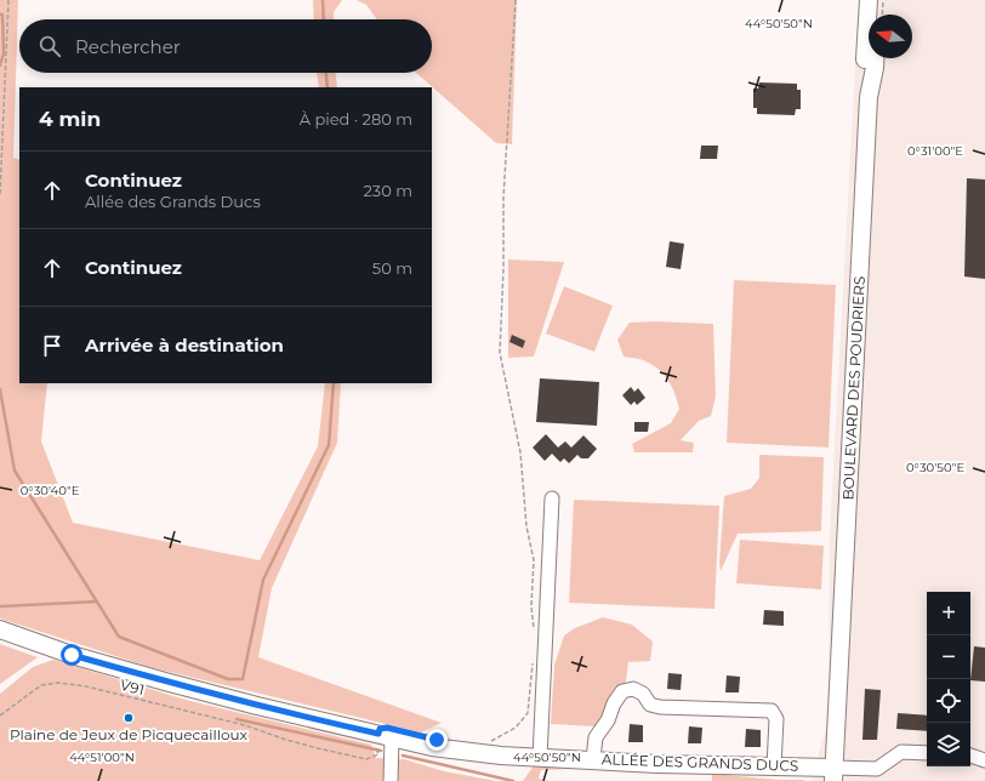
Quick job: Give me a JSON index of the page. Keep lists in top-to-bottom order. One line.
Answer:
{"streets":{"main road":["BOULEVARD DES POUDRIERS","ALLÉE DES GRANDS DUCS"],"path":["V91"]},"crossings":[["BOULEVARD DES POUDRIERS","ALLÉE DES GRANDS DUCS"],["V91","ALLÉE DES GRANDS DUCS"]],"places":["Plaine de Jeux de Picquecailloux"],"north":"left","page":{"search":"Rechercher","heading":["4 min","À pied · 280 m"],"list":[["Continuez","Allée des Grands Ducs","230 m"],["Continuez","50 m"],"Arrivée à destination"],"map_buttons":["+","−"]},"coordinates":["44°50'50\"N","0°31'00\"E","0°30'50\"E","0°30'40\"E","44°51'00\"N"]}
